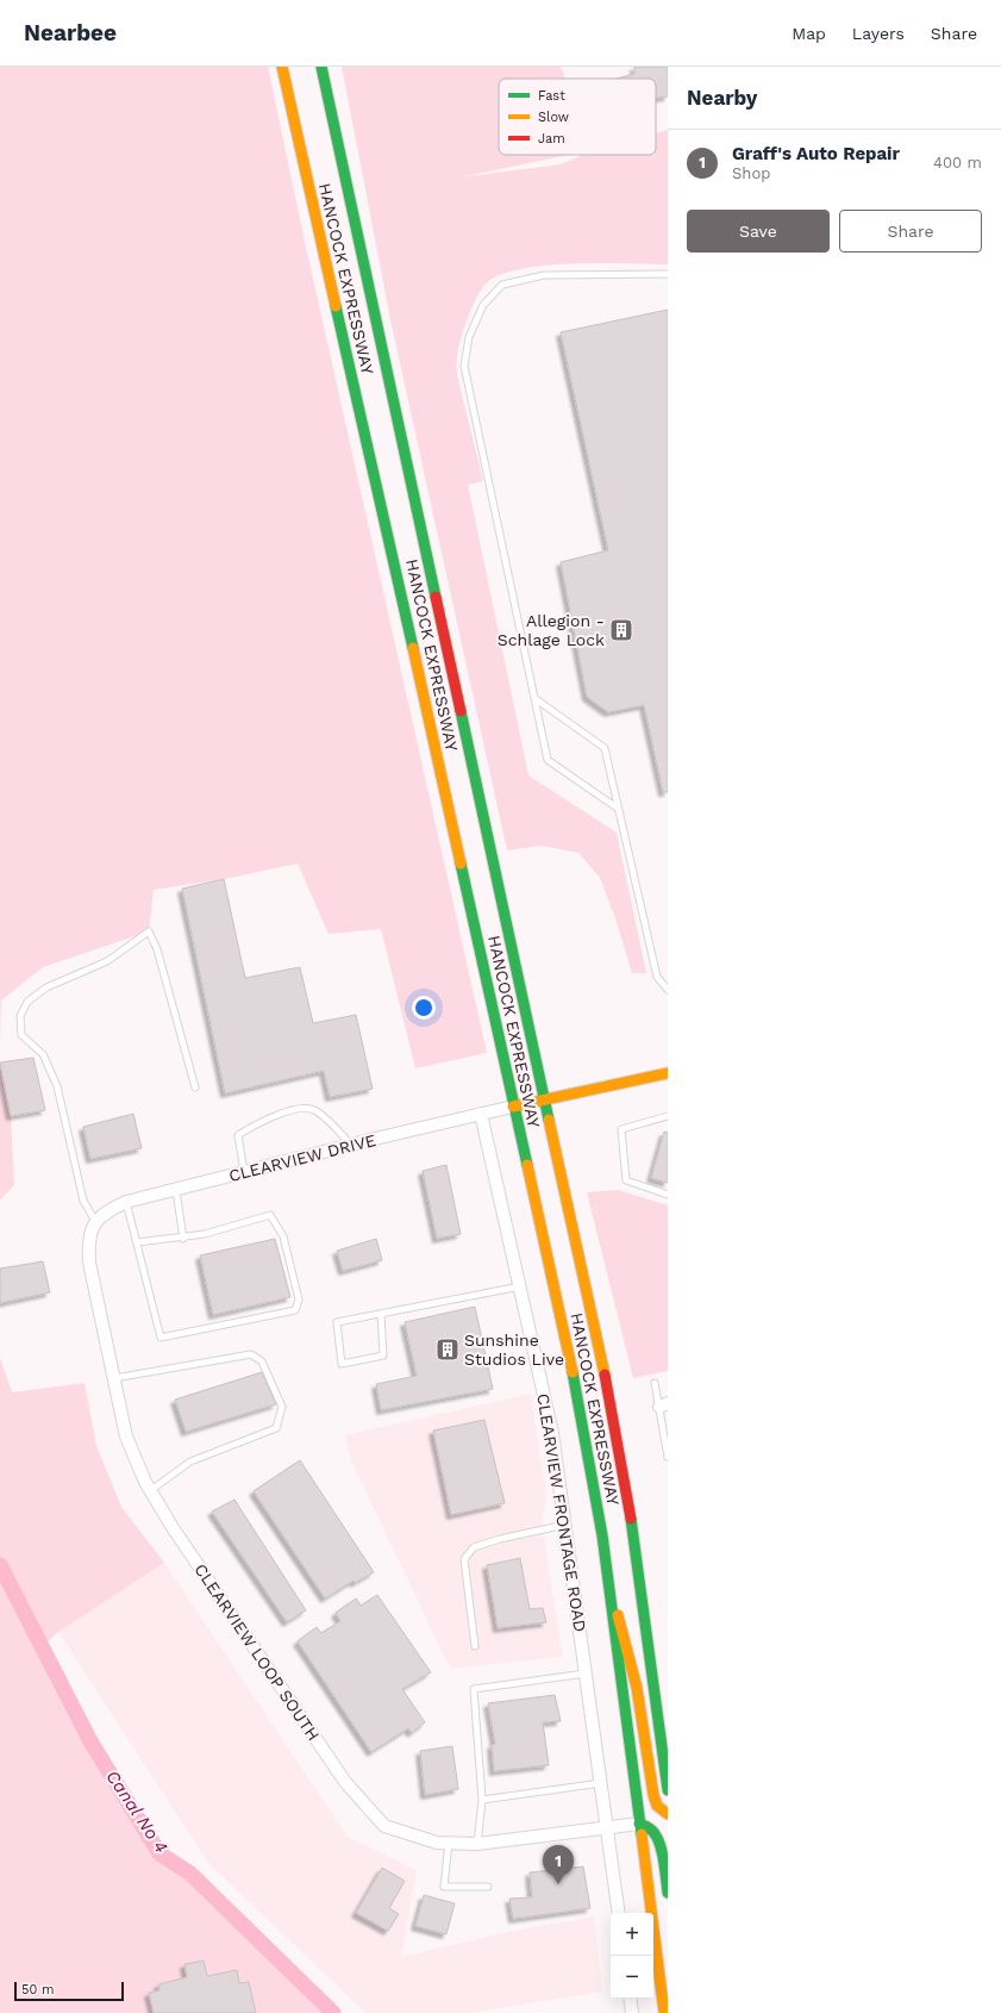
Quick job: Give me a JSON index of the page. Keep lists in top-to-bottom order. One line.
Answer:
{"streets":{"main road":["HANCOCK EXPRESSWAY"],"street":["CLEARVIEW DRIVE","CLEARVIEW FRONTAGE ROAD","CLEARVIEW LOOP SOUTH"]},"crossings":[["HANCOCK EXPRESSWAY","CLEARVIEW DRIVE"],["HANCOCK EXPRESSWAY","CLEARVIEW LOOP SOUTH"],["CLEARVIEW DRIVE","CLEARVIEW FRONTAGE ROAD"],["CLEARVIEW DRIVE","CLEARVIEW LOOP SOUTH"],["CLEARVIEW FRONTAGE ROAD","CLEARVIEW LOOP SOUTH"]],"water":["Canal No 4"],"places":{"building":["Allegion - Schlage Lock","Sunshine Studios Live"]},"legend":["Fast","Slow","Jam"],"scale_bar":"50 m","page":{"header":"Nearbee","nav":["Map","Layers","Share"],"heading":"Nearby","list":[{"mark":"1","name":"Graff's Auto Repair","note":"Shop","value":"400 m"}],"buttons":["Save","Share"],"pins":"1","map_buttons":["+","−"],"scale":"50 m"}}
